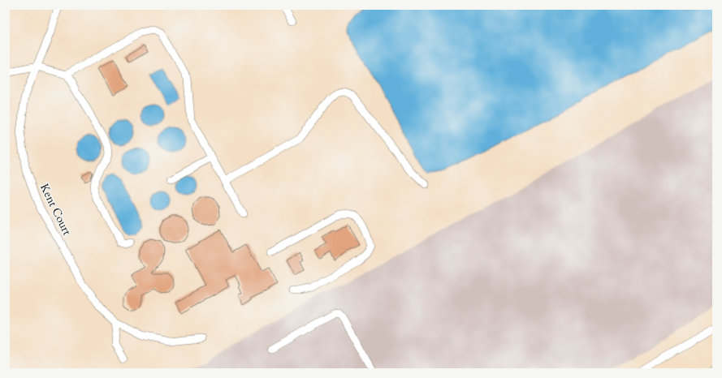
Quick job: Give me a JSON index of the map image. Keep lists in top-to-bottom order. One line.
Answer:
{"streets":{"street":["Kent Court"]}}
